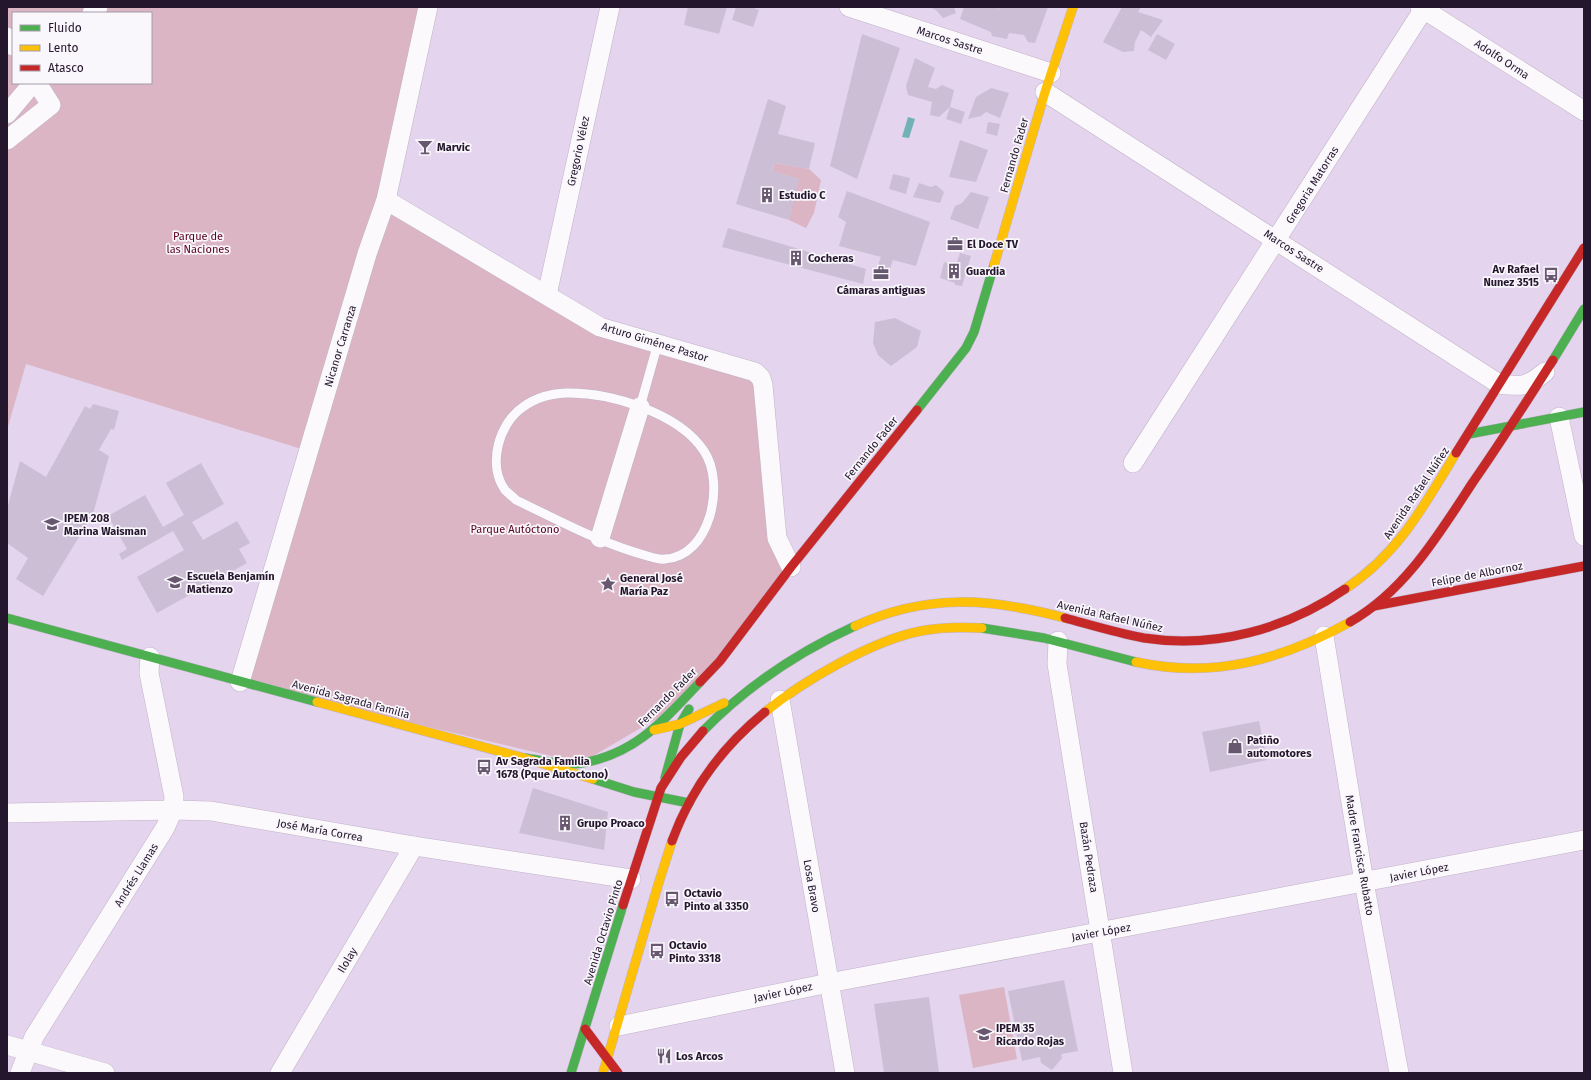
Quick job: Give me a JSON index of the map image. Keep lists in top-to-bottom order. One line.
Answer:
{"streets":{"main road":["Fernando Fader","Avenida Rafael Núñez","Felipe de Albornoz","Avenida Sagrada Familia","Avenida Octavio Pinto"],"street":["Marcos Sastre","Adolfo Orma","Gregorio Vélez","Gregoria Matorras","Arturo Giménez Pastor","Nicanor Carranza","José María Correa","Madre Francisca Rubatto","Bazán Pedraza","Javier López","Andrés Llamas","Losa Bravo","Ilolay"]},"crossings":[["Marcos Sastre","Fernando Fader"],["Marcos Sastre","Gregoria Matorras"],["Marcos Sastre","Avenida Rafael Núñez"],["Adolfo Orma","Gregoria Matorras"],["Gregorio Vélez","Arturo Giménez Pastor"],["Fernando Fader","Arturo Giménez Pastor"],["Fernando Fader","Avenida Sagrada Familia"],["Arturo Giménez Pastor","Nicanor Carranza"],["Nicanor Carranza","Avenida Sagrada Familia"],["Avenida Rafael Núñez","Avenida Sagrada Familia"],["Avenida Rafael Núñez","Avenida Octavio Pinto"],["Avenida Sagrada Familia","Andrés Llamas"],["Avenida Sagrada Familia","Avenida Octavio Pinto"],["José María Correa","Andrés Llamas"],["José María Correa","Avenida Octavio Pinto"],["José María Correa","Ilolay"],["Madre Francisca Rubatto","Javier López"],["Bazán Pedraza","Javier López"],["Javier López","Losa Bravo"]],"parks":["Parque de las Naciones","Parque Autóctono"],"places":{"bar":["Marvic"],"building":["Estudio C","Cocheras","Guardia","Grupo Proaco"],"office":["El Doce TV","Cámaras antiguas"],"bus stop":["Av Rafael Nunez 3515","Av Sagrada Familia 1678 (Pque Autoctono)","Octavio Pinto al 3350","Octavio Pinto 3318"],"school or university":["IPEM 208 Marina Waisman","Escuela Benjamín Matienzo","IPEM 35 Ricardo Rojas"],"place":["General José María Paz"],"shop":["Patiño automotores"],"restaurant":["Los Arcos"]},"legend":["Fluido","Lento","Atasco"]}
